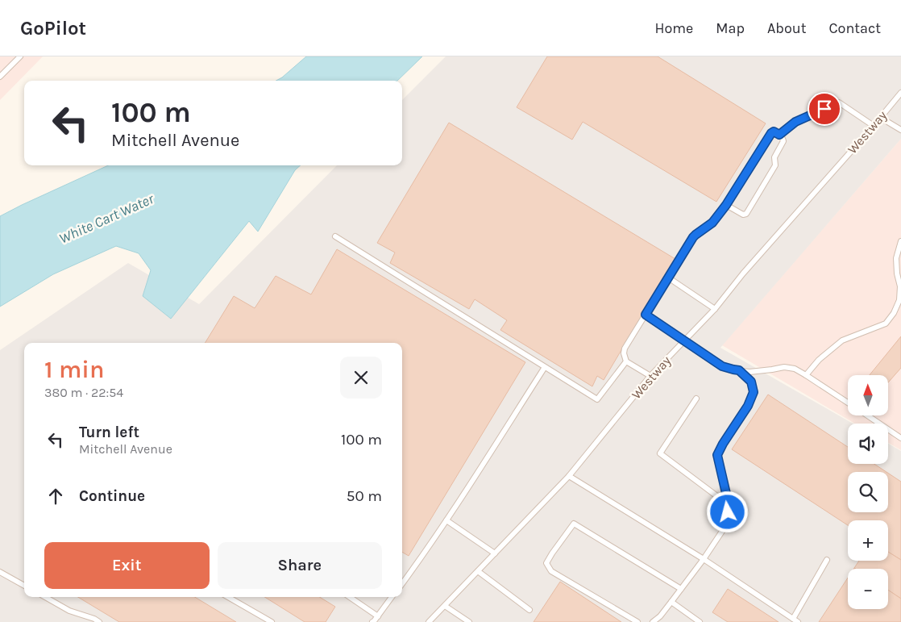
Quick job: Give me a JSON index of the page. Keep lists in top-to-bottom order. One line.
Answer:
{"streets":{"lane":["Westway"]},"water":["White Cart Water"],"north":"top","page":{"header":"GoPilot","nav":["Home","Map","About","Contact"],"turn":["100 m","Mitchell Avenue"],"heading":["1 min","380 m · 22:54"],"map_buttons":["+","−"],"list":[{"name":"Turn left","note":"Mitchell Avenue","value":"100 m"},{"name":"Continue","value":"50 m"}],"buttons":["Exit","Share"]}}
